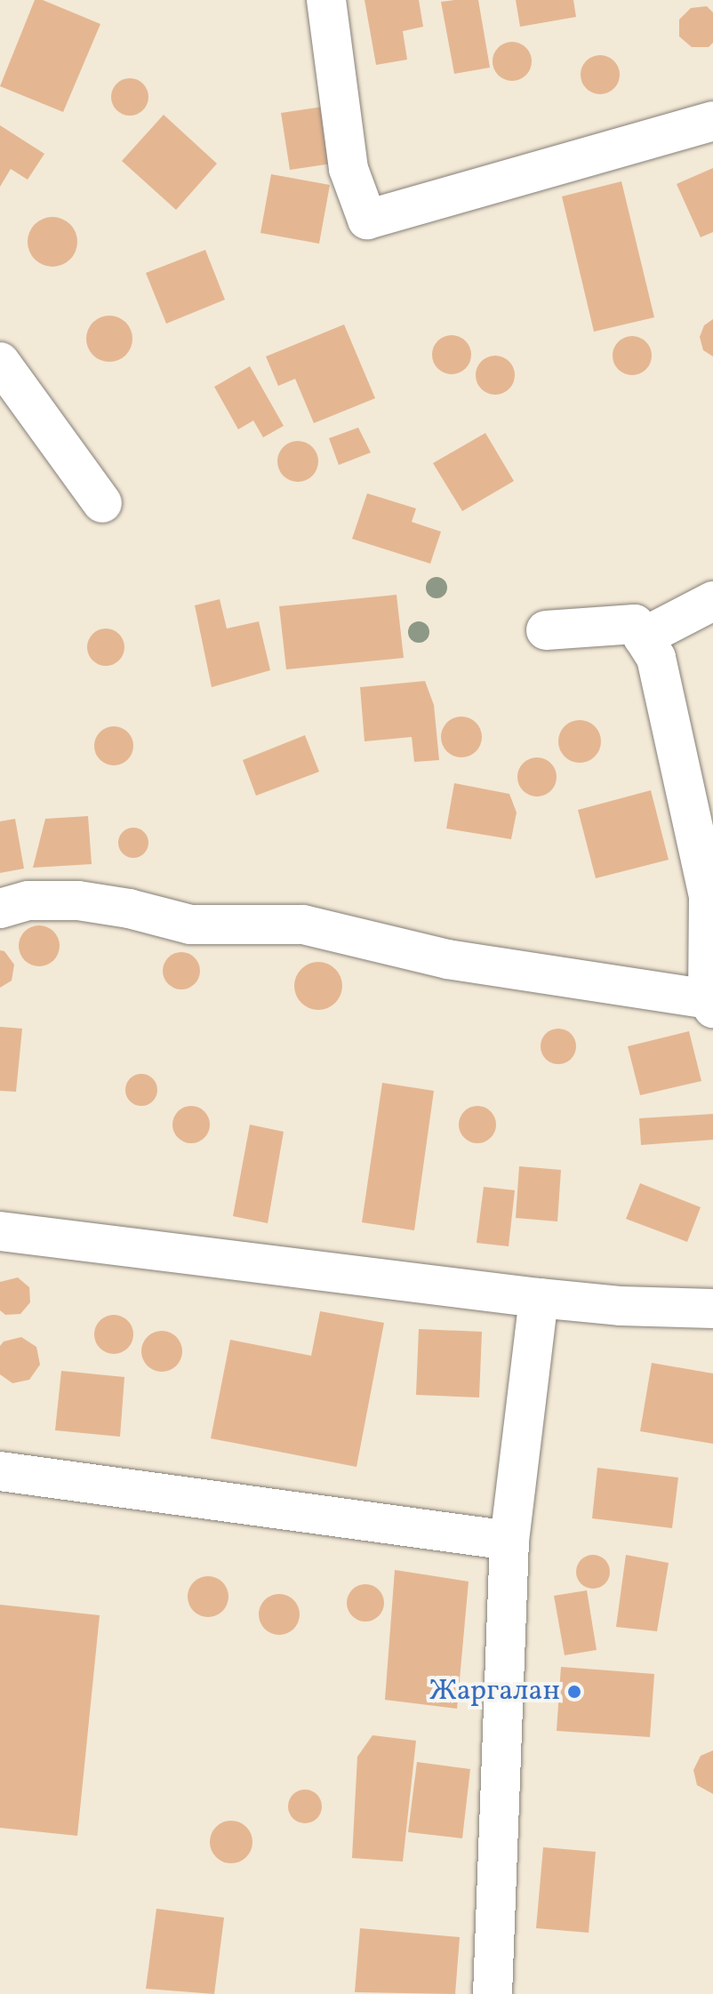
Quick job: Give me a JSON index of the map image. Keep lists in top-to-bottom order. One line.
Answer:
{"places":["Жаргалан"]}
